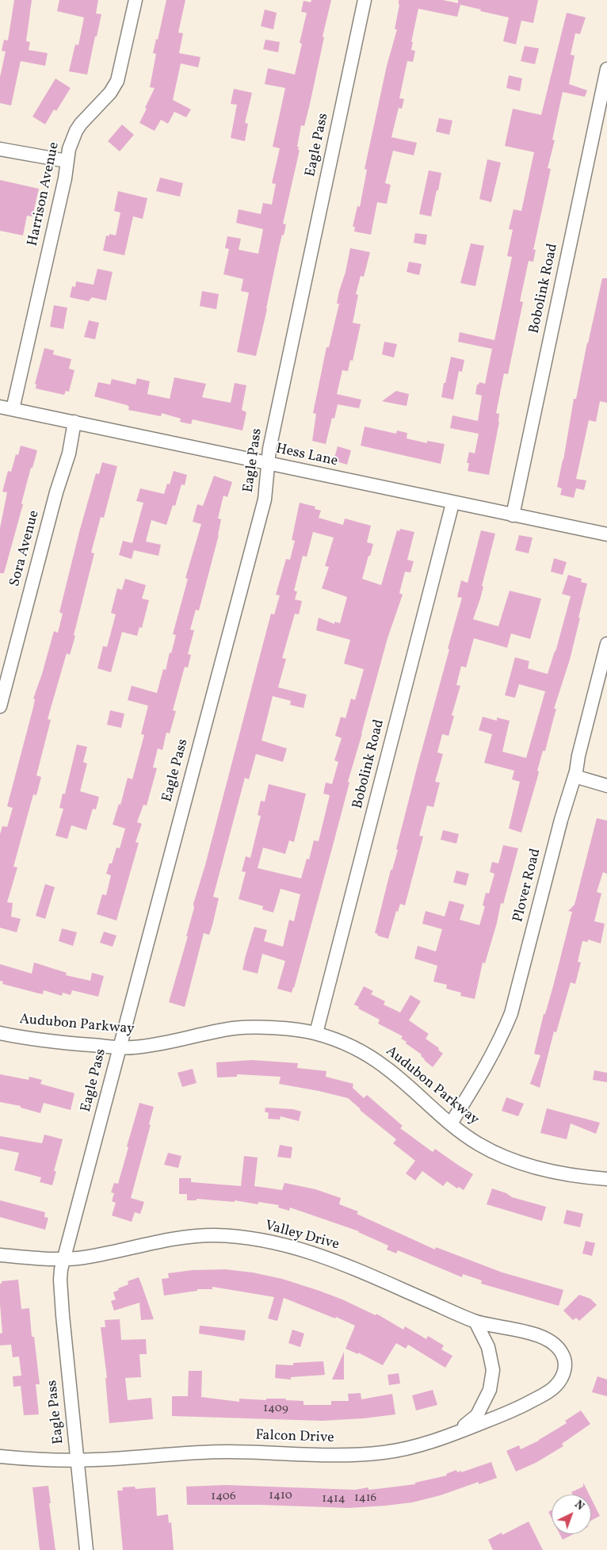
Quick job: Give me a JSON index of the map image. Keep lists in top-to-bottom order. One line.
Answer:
{"streets":{"street":["Eagle Pass","Harrison Avenue","Bobolink Road","Hess Lane","Sora Avenue","Plover Road","Audubon Parkway","Valley Drive","Falcon Drive"]},"crossings":[["Eagle Pass","Hess Lane"],["Eagle Pass","Audubon Parkway"],["Eagle Pass","Valley Drive"],["Eagle Pass","Falcon Drive"],["Harrison Avenue","Hess Lane"],["Bobolink Road","Hess Lane"],["Bobolink Road","Audubon Parkway"],["Hess Lane","Sora Avenue"],["Plover Road","Audubon Parkway"],["Valley Drive","Falcon Drive"]],"house_numbers":["1409","1410","1406","1416","1414"],"north":"top right"}
